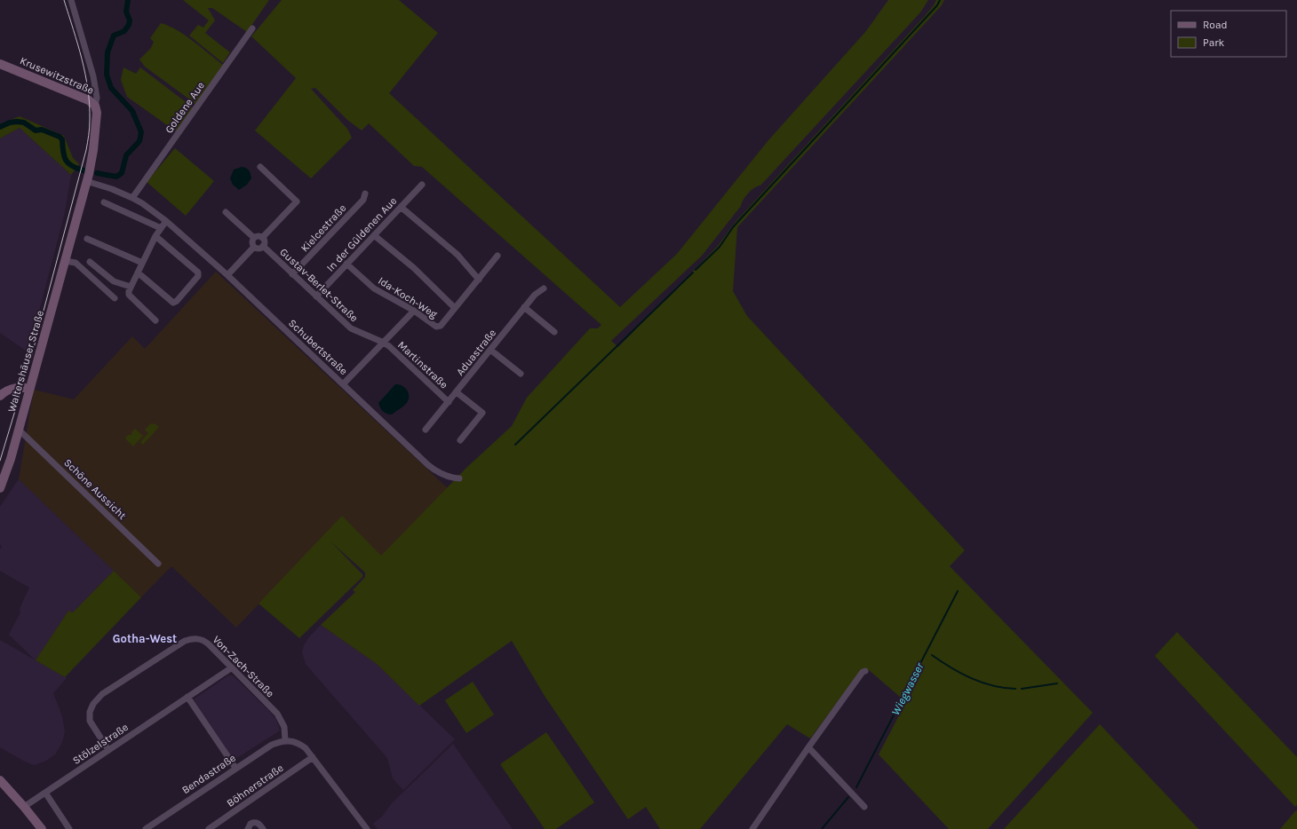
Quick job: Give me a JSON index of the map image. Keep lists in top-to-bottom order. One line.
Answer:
{"streets":{"main road":["Krusewitzstraße","Waltershäuser Straße"],"street":["Goldene Aue","Kielcestraße","In der Güldenen Aue","Gustav-Berlet-Straße","Ida-Koch-Weg","Schubertstraße","Aduastraße","Martinstraße","Schöne Aussicht","Von-Zach-Straße","Stölzelstraße","Bendastraße","Böhnerstraße"]},"crossings":[["Krusewitzstraße","Waltershäuser Straße"],["Goldene Aue","Schubertstraße"],["Kielcestraße","Gustav-Berlet-Straße"],["In der Güldenen Aue","Gustav-Berlet-Straße"],["In der Güldenen Aue","Ida-Koch-Weg"],["Gustav-Berlet-Straße","Martinstraße"],["Schubertstraße","Waltershäuser Straße"],["Aduastraße","Martinstraße"],["Waltershäuser Straße","Schöne Aussicht"],["Von-Zach-Straße","Stölzelstraße"],["Von-Zach-Straße","Bendastraße"]],"districts":["Gotha-West"],"water":["Wiegwasser"],"legend":["Road","Park"]}
